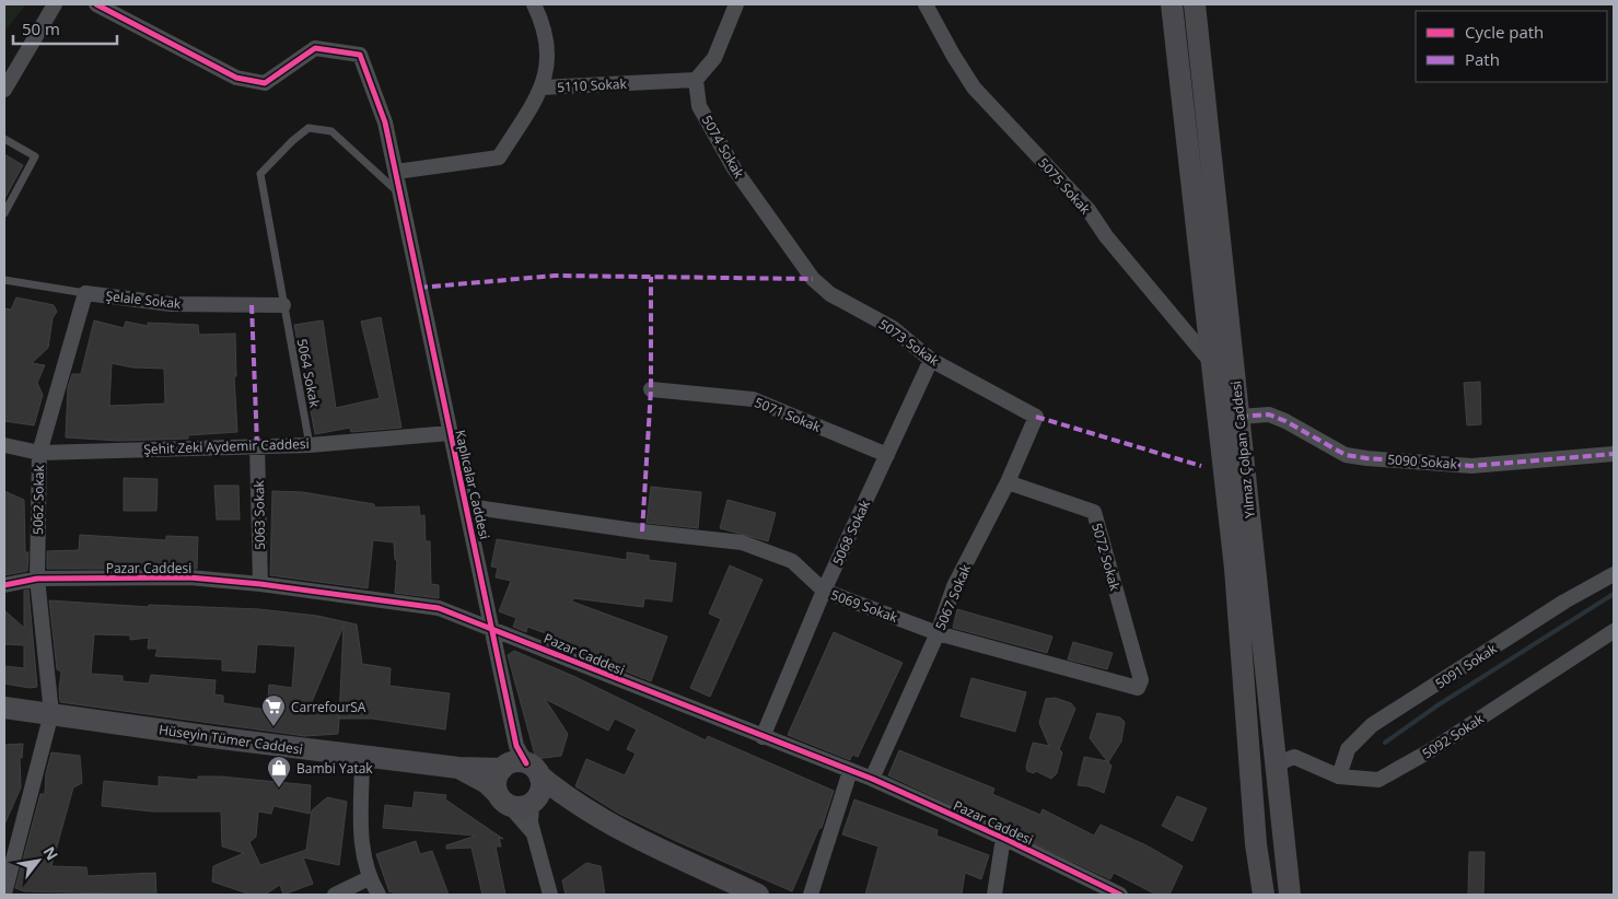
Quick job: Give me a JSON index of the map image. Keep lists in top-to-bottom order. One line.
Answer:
{"streets":{"main road":["Yılmaz Çolpan Caddesi","Hüseyin Tümer Caddesi"],"street":["5110 Sokak","5074 Sokak","5075 Sokak","Şelale Sokak","5073 Sokak","5071 Sokak","Şehit Zeki Aydemir Caddesi","5090 Sokak","Kaplıcalar Caddesi","5062 Sokak","5063 Sokak","5068 Sokak","5072 Sokak","Pazar Caddesi","5067 Sokak","5069 Sokak","5091 Sokak","5092 Sokak"],"lane":["5064 Sokak"]},"crossings":[["5110 Sokak","5074 Sokak"],["5110 Sokak","Kaplıcalar Caddesi"],["5074 Sokak","5073 Sokak"],["5075 Sokak","Yılmaz Çolpan Caddesi"],["Şelale Sokak","5064 Sokak"],["Şelale Sokak","5062 Sokak"],["5073 Sokak","5068 Sokak"],["5073 Sokak","5067 Sokak"],["5064 Sokak","Şehit Zeki Aydemir Caddesi"],["5064 Sokak","Kaplıcalar Caddesi"],["5071 Sokak","5068 Sokak"],["Şehit Zeki Aydemir Caddesi","Kaplıcalar Caddesi"],["Şehit Zeki Aydemir Caddesi","5062 Sokak"],["Şehit Zeki Aydemir Caddesi","5063 Sokak"],["Yılmaz Çolpan Caddesi","5090 Sokak"],["Yılmaz Çolpan Caddesi","5092 Sokak"],["Kaplıcalar Caddesi","Pazar Caddesi"],["Kaplıcalar Caddesi","5069 Sokak"],["Kaplıcalar Caddesi","Hüseyin Tümer Caddesi"],["5062 Sokak","Pazar Caddesi"],["5062 Sokak","Hüseyin Tümer Caddesi"],["5063 Sokak","Pazar Caddesi"],["5068 Sokak","Pazar Caddesi"],["5068 Sokak","5069 Sokak"],["5072 Sokak","5067 Sokak"],["5072 Sokak","5069 Sokak"],["Pazar Caddesi","5067 Sokak"],["5067 Sokak","5069 Sokak"],["5091 Sokak","5092 Sokak"]],"places":{"supermarket":["CarrefourSA"],"shop":["Bambi Yatak"]},"legend":["Cycle path","Path"],"scale_bar":"50 m","north":"top right"}
